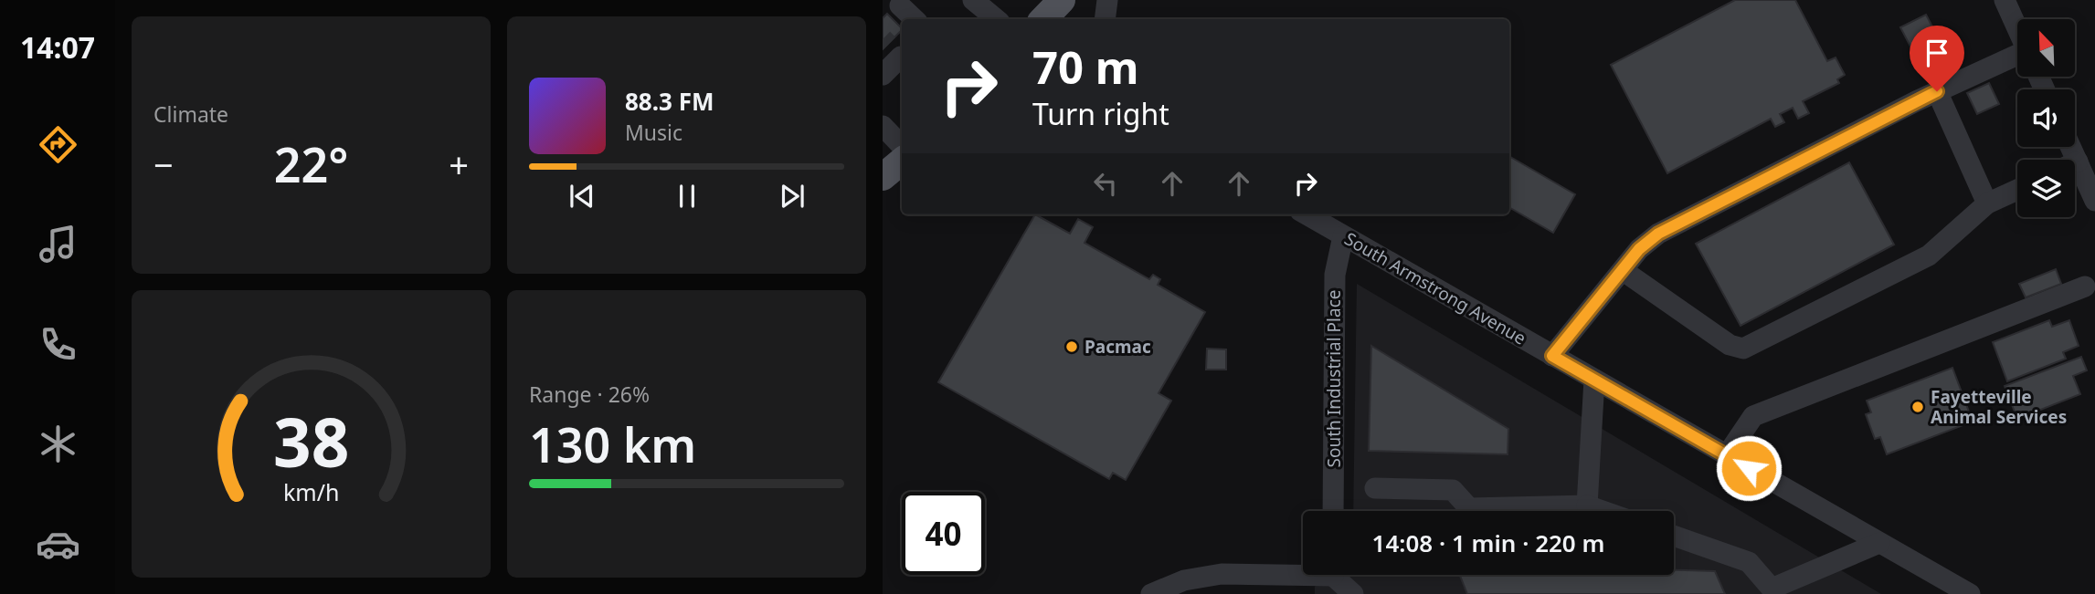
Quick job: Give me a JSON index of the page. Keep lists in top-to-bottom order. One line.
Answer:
{"streets":{"street":["South Armstrong Avenue","South Industrial Place"]},"crossings":[["South Armstrong Avenue","South Industrial Place"]],"places":["Pacmac","Fayetteville Animal Services"],"north":"top left","page":{"tabs":"14:07","tile":["Climate",["Range · 26%","130 km"]],"turn":["70 m","Turn right"],"song":["88.3 FM","Music"],"heat":["−","22°","+"],"limit":"40","trip":"14:08 · 1 min · 220 m","gauge":["38","km/h"]}}
